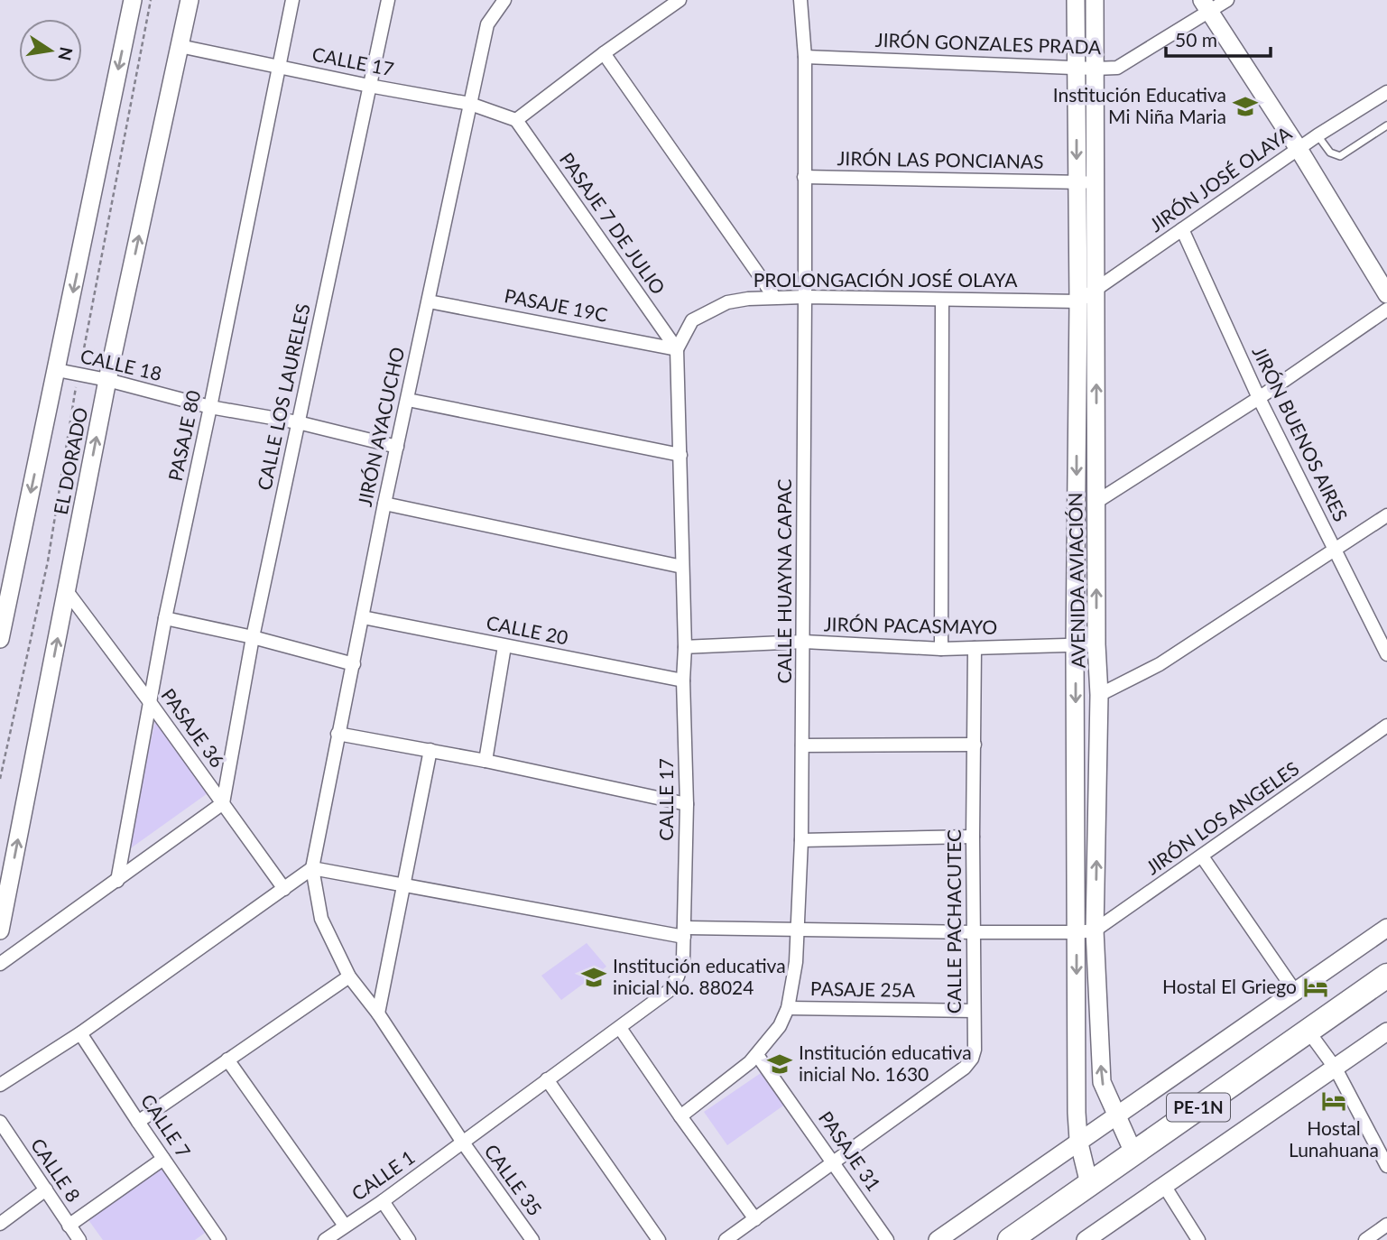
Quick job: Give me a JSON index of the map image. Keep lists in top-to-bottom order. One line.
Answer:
{"streets":{"highway":["PE-1N"],"main road":["EL DORADO","AVENIDA AVIACIÓN"],"street":["JIRÓN GONZALES PRADA","CALLE 17","JIRÓN LAS PONCIANAS","JIRÓN JOSÉ OLAYA","PASAJE 7 DE JULIO","PROLONGACIÓN JOSÉ OLAYA","PASAJE 19C","CALLE 18","CALLE LOS LAURELES","JIRÓN AYACUCHO","JIRÓN BUENOS AIRES","PASAJE 80","CALLE HUAYNA CAPAC","JIRÓN PACASMAYO","CALLE 20","PASAJE 36","JIRÓN LOS ANGELES","CALLE PACHACUTEC","PASAJE 25A","CALLE 7","PASAJE 31","CALLE 8","CALLE 1","CALLE 35"]},"crossings":[["JIRÓN GONZALES PRADA","AVENIDA AVIACIÓN"],["JIRÓN GONZALES PRADA","CALLE HUAYNA CAPAC"],["CALLE 17","PASAJE 7 DE JULIO"],["CALLE 17","PROLONGACIÓN JOSÉ OLAYA"],["CALLE 17","PASAJE 19C"],["CALLE 17","CALLE LOS LAURELES"],["CALLE 17","JIRÓN AYACUCHO"],["CALLE 17","PASAJE 80"],["CALLE 17","EL DORADO"],["CALLE 17","JIRÓN PACASMAYO"],["CALLE 17","CALLE 20"],["CALLE 17","JIRÓN LOS ANGELES"],["CALLE 17","CALLE 1"],["CALLE 17","CALLE 35"],["JIRÓN LAS PONCIANAS","AVENIDA AVIACIÓN"],["JIRÓN LAS PONCIANAS","CALLE HUAYNA CAPAC"],["JIRÓN JOSÉ OLAYA","PROLONGACIÓN JOSÉ OLAYA"],["JIRÓN JOSÉ OLAYA","JIRÓN BUENOS AIRES"],["JIRÓN JOSÉ OLAYA","AVENIDA AVIACIÓN"],["PASAJE 7 DE JULIO","PROLONGACIÓN JOSÉ OLAYA"],["PASAJE 7 DE JULIO","PASAJE 19C"],["PROLONGACIÓN JOSÉ OLAYA","PASAJE 19C"],["PROLONGACIÓN JOSÉ OLAYA","AVENIDA AVIACIÓN"],["PROLONGACIÓN JOSÉ OLAYA","CALLE HUAYNA CAPAC"],["PASAJE 19C","JIRÓN AYACUCHO"],["CALLE 18","CALLE LOS LAURELES"],["CALLE 18","JIRÓN AYACUCHO"],["CALLE 18","PASAJE 80"],["CALLE 18","EL DORADO"],["CALLE LOS LAURELES","PASAJE 36"],["JIRÓN AYACUCHO","CALLE 20"],["JIRÓN AYACUCHO","JIRÓN LOS ANGELES"],["JIRÓN AYACUCHO","CALLE 35"],["PASAJE 80","PASAJE 36"],["EL DORADO","PASAJE 36"],["AVENIDA AVIACIÓN","JIRÓN PACASMAYO"],["AVENIDA AVIACIÓN","JIRÓN LOS ANGELES"],["AVENIDA AVIACIÓN","PE-1N"],["CALLE HUAYNA CAPAC","JIRÓN PACASMAYO"],["CALLE HUAYNA CAPAC","JIRÓN LOS ANGELES"],["CALLE HUAYNA CAPAC","PASAJE 25A"],["CALLE HUAYNA CAPAC","PASAJE 31"],["JIRÓN PACASMAYO","CALLE PACHACUTEC"],["JIRÓN LOS ANGELES","CALLE PACHACUTEC"],["JIRÓN LOS ANGELES","CALLE 35"],["CALLE PACHACUTEC","PASAJE 25A"],["CALLE PACHACUTEC","PASAJE 31"],["CALLE 1","CALLE 35"]],"places":{"school or university":["Institución Educativa Mi Niña Maria","Institución educativa inicial No. 88024","Institución educativa inicial No. 1630"],"hotel":["Hostal El Griego","Hostal Lunahuana"]},"scale_bar":"50 m","north":"right"}
